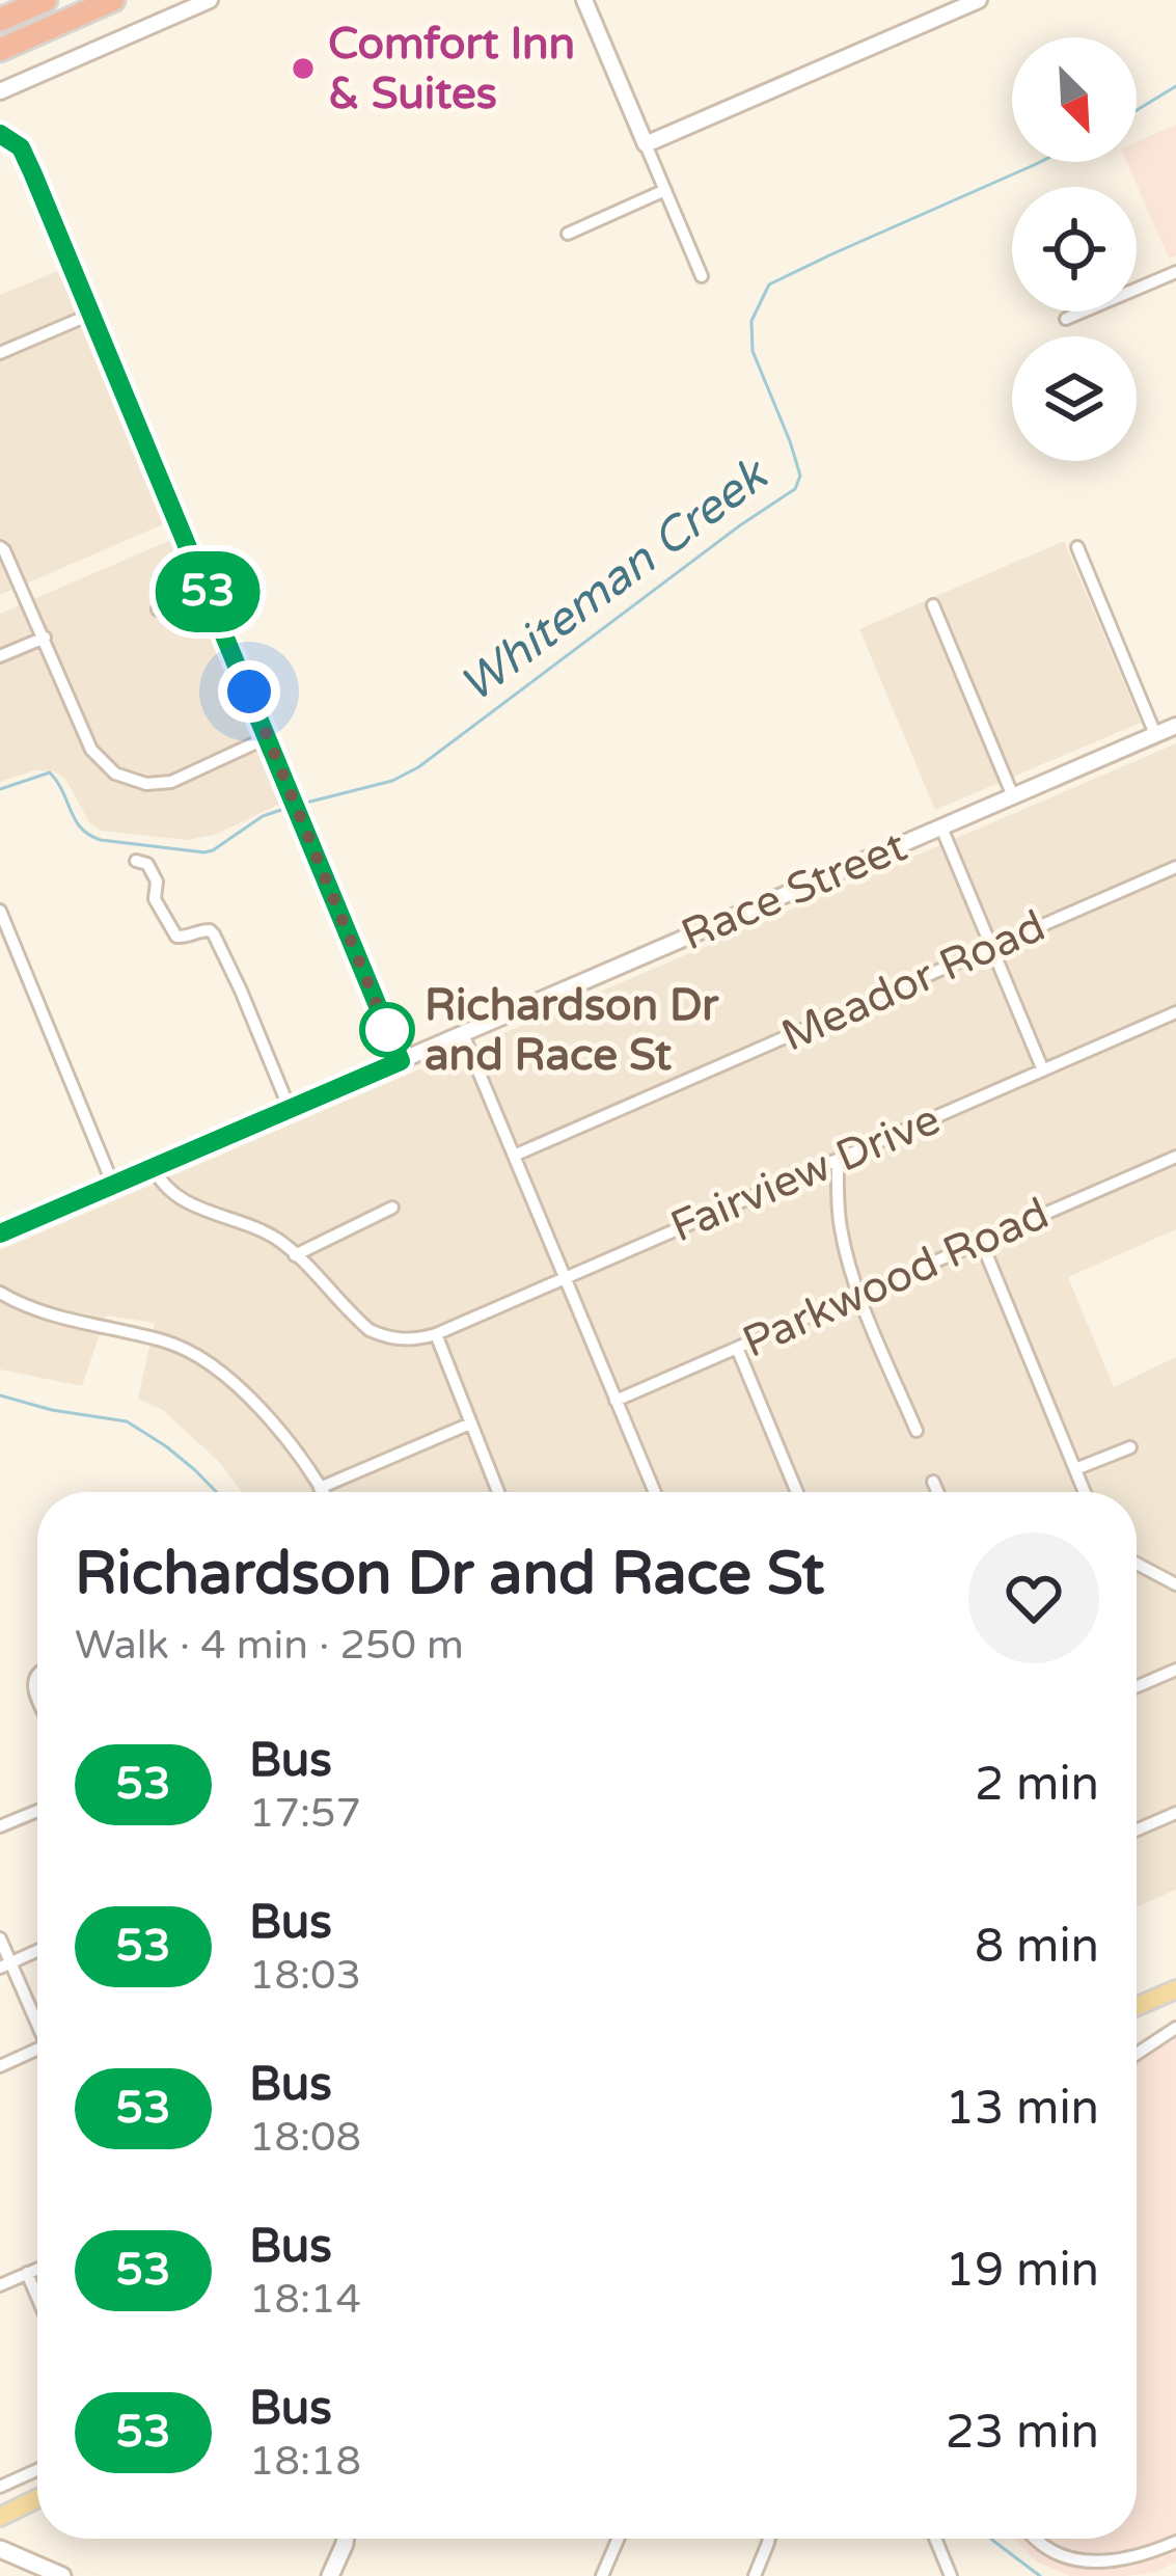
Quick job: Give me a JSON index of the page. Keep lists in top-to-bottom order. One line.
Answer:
{"streets":{"street":["Race Street","Meador Road","Fairview Drive","Parkwood Road"]},"water":["Whiteman Creek"],"places":["Comfort Inn & Suites","Richardson Dr and Race St"],"lines":["bus line 53"],"north":"bottom right","page":{"on_map":"53","heading":["Richardson Dr and Race St","Walk · 4 min · 250 m"],"list":[{"mark":"53","name":"Bus","note":"17:57","value":"2 min"},{"mark":"53","name":"Bus","note":"18:03","value":"8 min"},{"mark":"53","name":"Bus","note":"18:08","value":"13 min"},{"mark":"53","name":"Bus","note":"18:14","value":"19 min"},{"mark":"53","name":"Bus","note":"18:18","value":"23 min"}]}}
